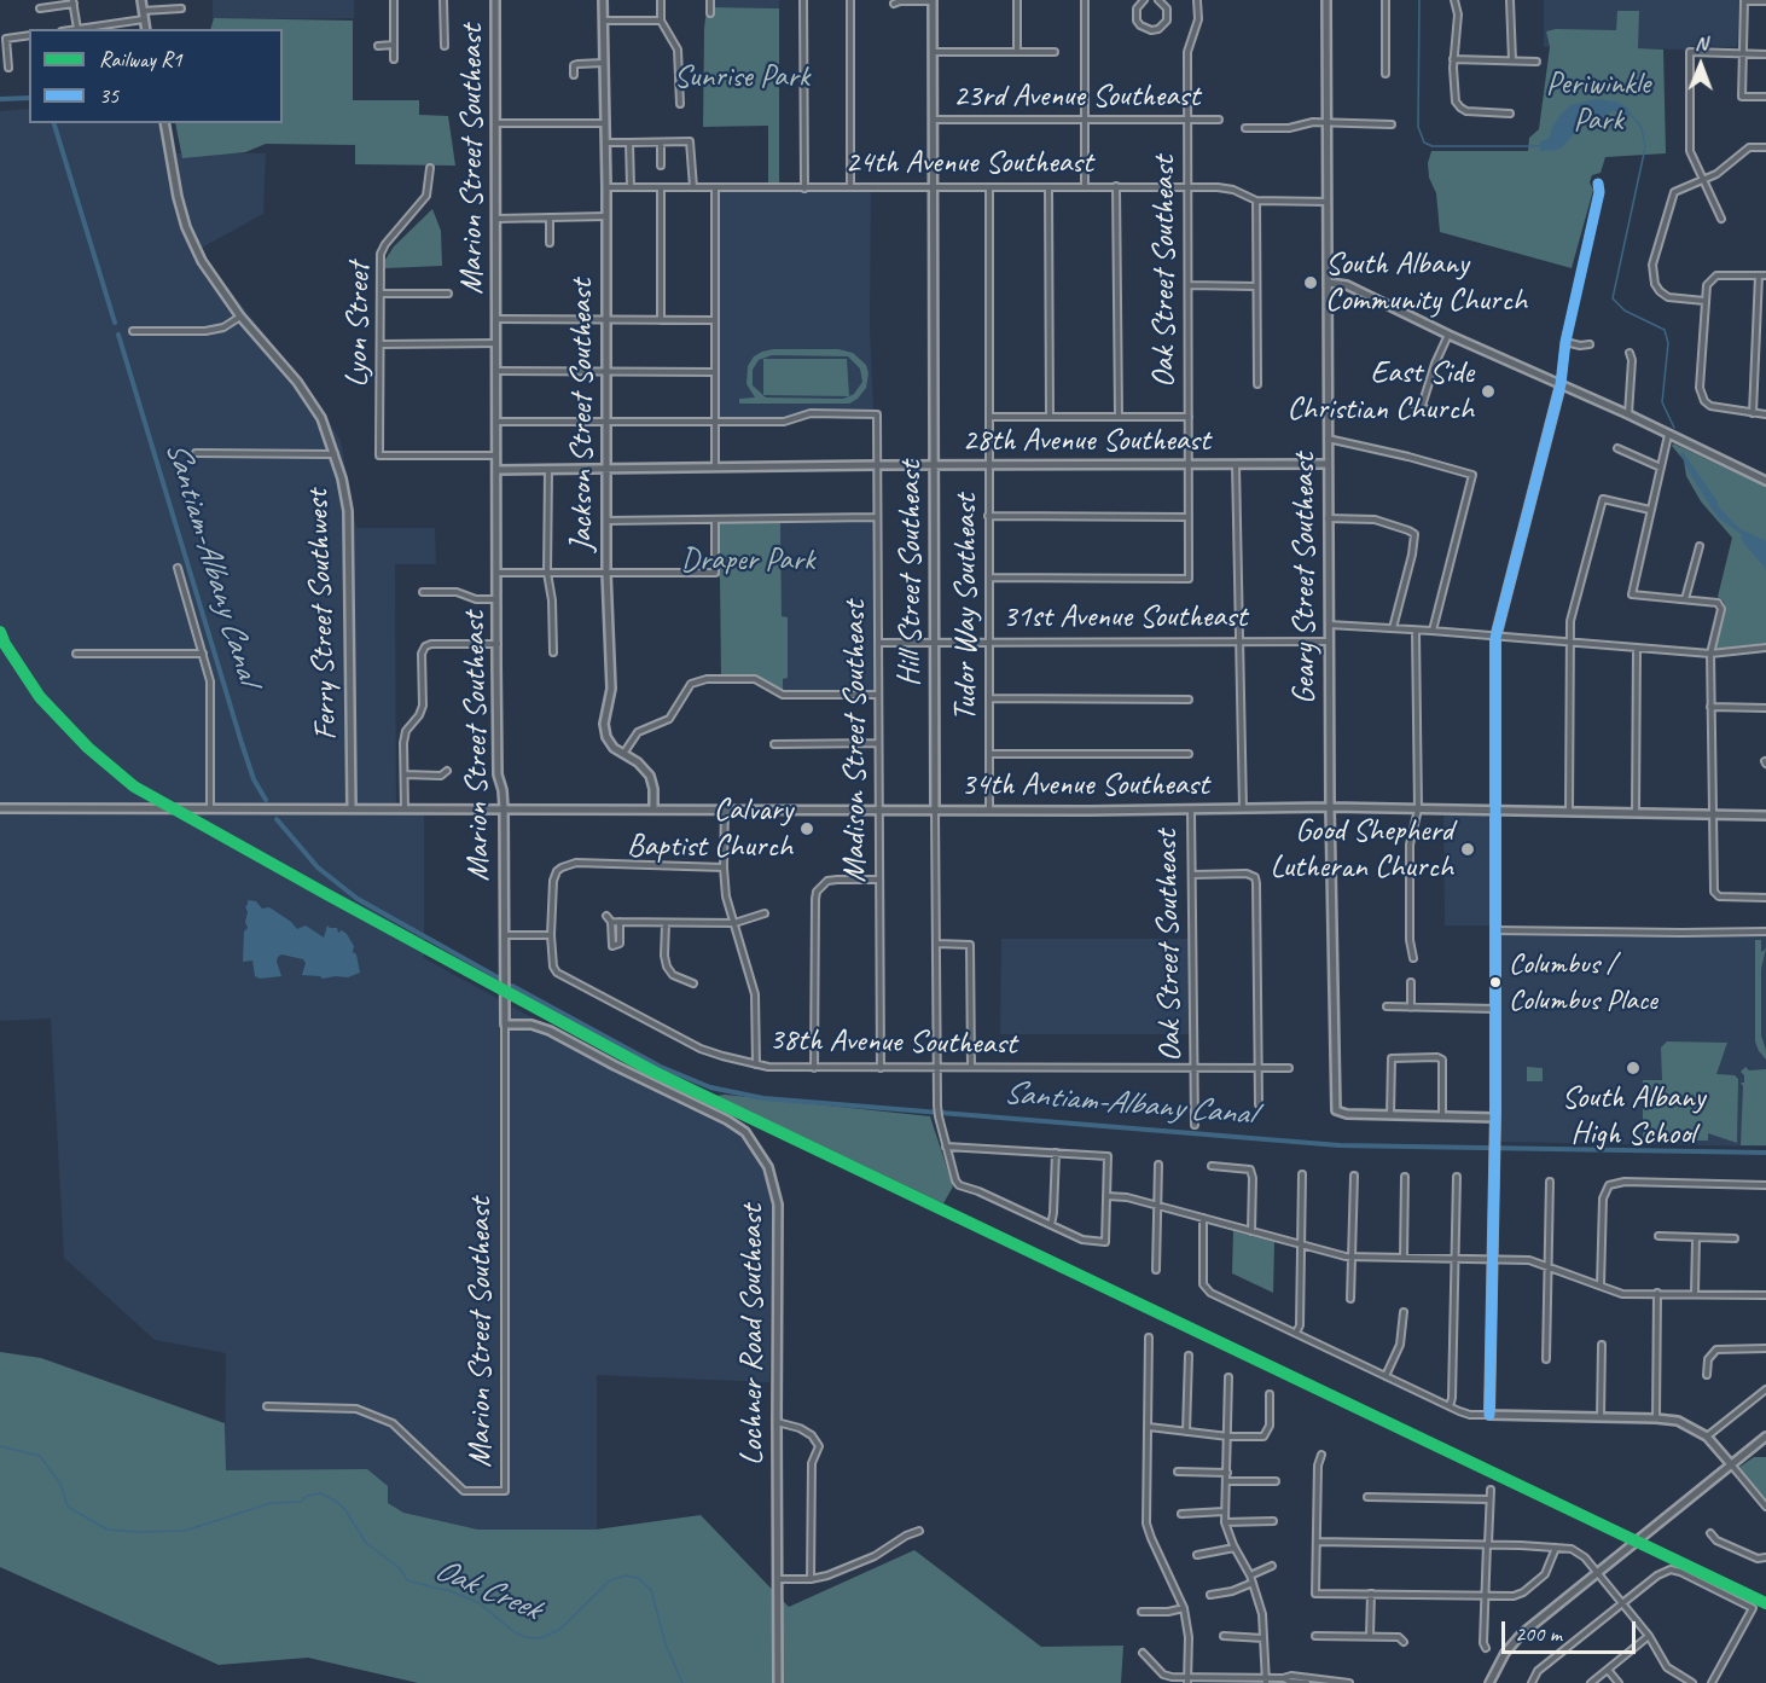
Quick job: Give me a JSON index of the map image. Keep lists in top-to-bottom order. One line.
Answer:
{"streets":{"street":["23rd Avenue Southeast","Marion Street Southeast","24th Avenue Southeast","Oak Street Southeast","Lyon Street","Jackson Street Southeast","28th Avenue Southeast","Hill Street Southeast","Geary Street Southeast","Tudor Way Southeast","Ferry Street Southwest","31st Avenue Southeast","Madison Street Southeast","34th Avenue Southeast","38th Avenue Southeast","Lochner Road Southeast"]},"crossings":[["23rd Avenue Southeast","Oak Street Southeast"],["23rd Avenue Southeast","Hill Street Southeast"],["Marion Street Southeast","Lyon Street"],["Marion Street Southeast","28th Avenue Southeast"],["Marion Street Southeast","34th Avenue Southeast"],["Marion Street Southeast","Lochner Road Southeast"],["24th Avenue Southeast","Oak Street Southeast"],["24th Avenue Southeast","Jackson Street Southeast"],["24th Avenue Southeast","Hill Street Southeast"],["24th Avenue Southeast","Geary Street Southeast"],["24th Avenue Southeast","Tudor Way Southeast"],["Oak Street Southeast","28th Avenue Southeast"],["Oak Street Southeast","Tudor Way Southeast"],["Oak Street Southeast","34th Avenue Southeast"],["Oak Street Southeast","38th Avenue Southeast"],["Jackson Street Southeast","28th Avenue Southeast"],["Jackson Street Southeast","34th Avenue Southeast"],["28th Avenue Southeast","Hill Street Southeast"],["28th Avenue Southeast","Geary Street Southeast"],["28th Avenue Southeast","Tudor Way Southeast"],["28th Avenue Southeast","Madison Street Southeast"],["Hill Street Southeast","31st Avenue Southeast"],["Hill Street Southeast","34th Avenue Southeast"],["Hill Street Southeast","38th Avenue Southeast"],["Geary Street Southeast","31st Avenue Southeast"],["Geary Street Southeast","34th Avenue Southeast"],["Tudor Way Southeast","31st Avenue Southeast"],["Tudor Way Southeast","34th Avenue Southeast"],["Ferry Street Southwest","34th Avenue Southeast"],["31st Avenue Southeast","Madison Street Southeast"],["Madison Street Southeast","34th Avenue Southeast"],["Madison Street Southeast","38th Avenue Southeast"]],"water":["Santiam-Albany Canal","Oak Creek"],"parks":["Sunrise Park","Periwinkle Park","Draper Park"],"places":["South Albany Community Church","East Side Christian Church","Calvary Baptist Church","Good Shepherd Lutheran Church","Columbus / Columbus Place","South Albany High School"],"lines":["transit line 35","rail line R1"],"legend":["Railway R1","35"],"scale_bar":"200 m","north":"top"}
